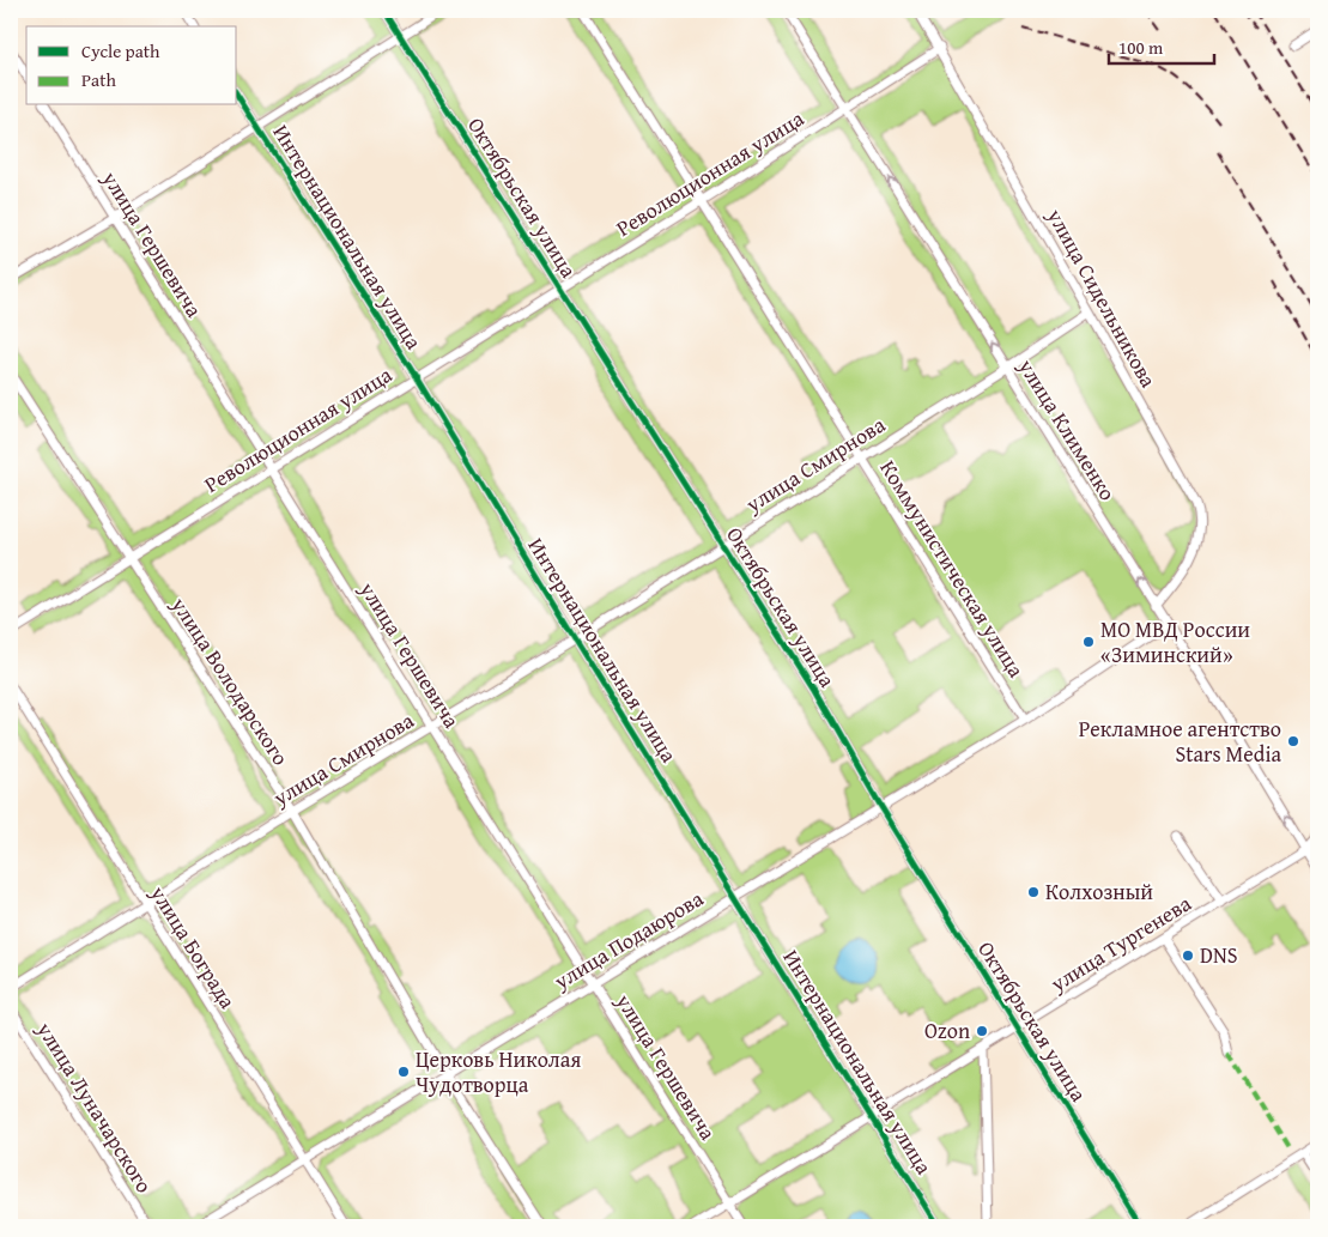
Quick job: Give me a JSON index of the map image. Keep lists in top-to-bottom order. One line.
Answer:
{"streets":{"street":["Революционная улица","Октябрьская улица","Интернациональная улица","улица Гершевича","улица Сидельникова","улица Клименко","улица Смирнова","Коммунистическая улица","улица Володарского","улица Подаюрова","улица Тургенева","улица Бограда","улица Луначарского"]},"crossings":[["Революционная улица","Октябрьская улица"],["Революционная улица","Интернациональная улица"],["Революционная улица","улица Гершевича"],["Революционная улица","улица Сидельникова"],["Революционная улица","улица Клименко"],["Революционная улица","Коммунистическая улица"],["Революционная улица","улица Володарского"],["Октябрьская улица","улица Смирнова"],["Октябрьская улица","улица Подаюрова"],["Октябрьская улица","улица Тургенева"],["Интернациональная улица","улица Смирнова"],["Интернациональная улица","улица Подаюрова"],["Интернациональная улица","улица Тургенева"],["улица Гершевича","улица Смирнова"],["улица Гершевича","улица Подаюрова"],["улица Гершевича","улица Тургенева"],["улица Сидельникова","улица Клименко"],["улица Сидельникова","улица Смирнова"],["улица Клименко","улица Смирнова"],["улица Клименко","улица Подаюрова"],["улица Клименко","улица Тургенева"],["улица Смирнова","Коммунистическая улица"],["улица Смирнова","улица Володарского"],["улица Смирнова","улица Бограда"],["Коммунистическая улица","улица Подаюрова"],["улица Володарского","улица Подаюрова"],["улица Подаюрова","улица Бограда"]],"one_way":["улица Клименко"],"places":["МО МВД России «Зиминский»","Рекламное агентство Stars Media","Колхозный","DNS","Ozon","Церковь Николая Чудотворца"],"legend":["Cycle path","Path"],"scale_bar":"100 m"}
